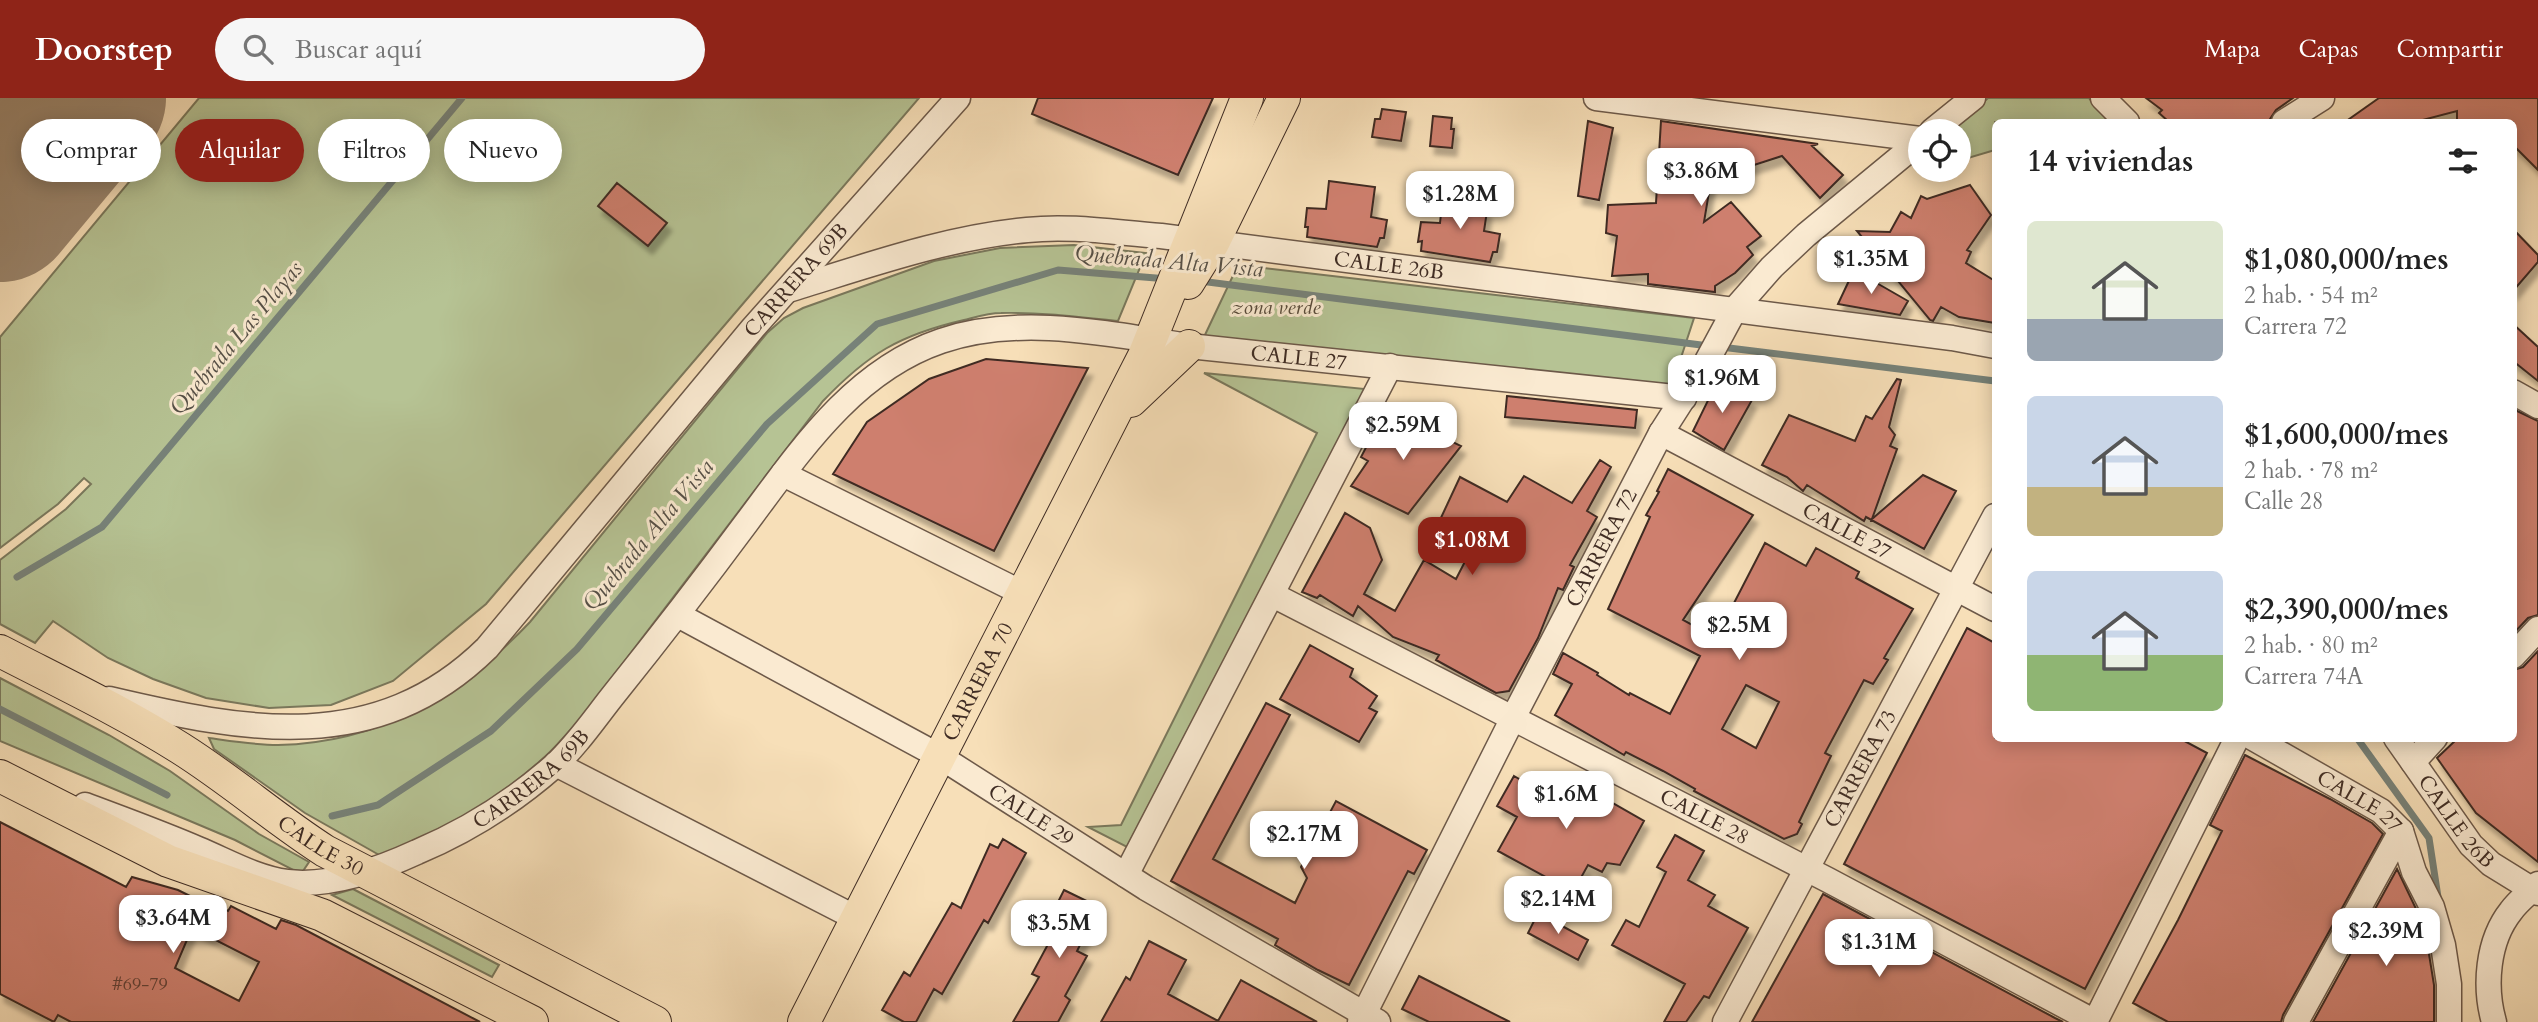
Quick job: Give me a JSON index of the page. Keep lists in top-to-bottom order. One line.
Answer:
{"streets":{"main road":["CARRERA 70","CALLE 30"],"street":["CALLE 26B","CARRERA 69B","CALLE 27","CARRERA 72","CARRERA 73","CALLE 29","CALLE 28"]},"crossings":[["CALLE 26B","CARRERA 69B"],["CALLE 26B","CARRERA 72"],["CALLE 26B","CARRERA 70"],["CARRERA 69B","CALLE 27"],["CARRERA 69B","CALLE 29"],["CARRERA 69B","CALLE 30"],["CALLE 27","CARRERA 72"],["CALLE 27","CARRERA 70"],["CALLE 27","CARRERA 73"],["CARRERA 72","CALLE 29"],["CARRERA 72","CALLE 28"],["CARRERA 70","CALLE 29"],["CARRERA 73","CALLE 28"]],"water":["Quebrada Alta Vista","Quebrada Las Playas"],"parks":["zona verde"],"house_numbers":["#69-79"],"page":{"header":"Doorstep","search":"Buscar aquí","nav":["Mapa","Capas","Compartir"],"chip":["Comprar","Alquilar","Filtros","Nuevo"],"heading":"14 viviendas","price":["$3.86M","$1.28M","$1.35M","$1.96M","$2.59M","$1.08M","$2.5M","$1.6M","$2.17M","$2.14M","$3.64M","$3.5M","$2.39M","$1.31M"],"list":[{"name":"$1,080,000/mes","note":"2 hab. · 54 m² · Carrera 72"},{"name":"$1,600,000/mes","note":"2 hab. · 78 m² · Calle 28"},{"name":"$2,390,000/mes","note":"2 hab. · 80 m² · Carrera 74A"}]}}
